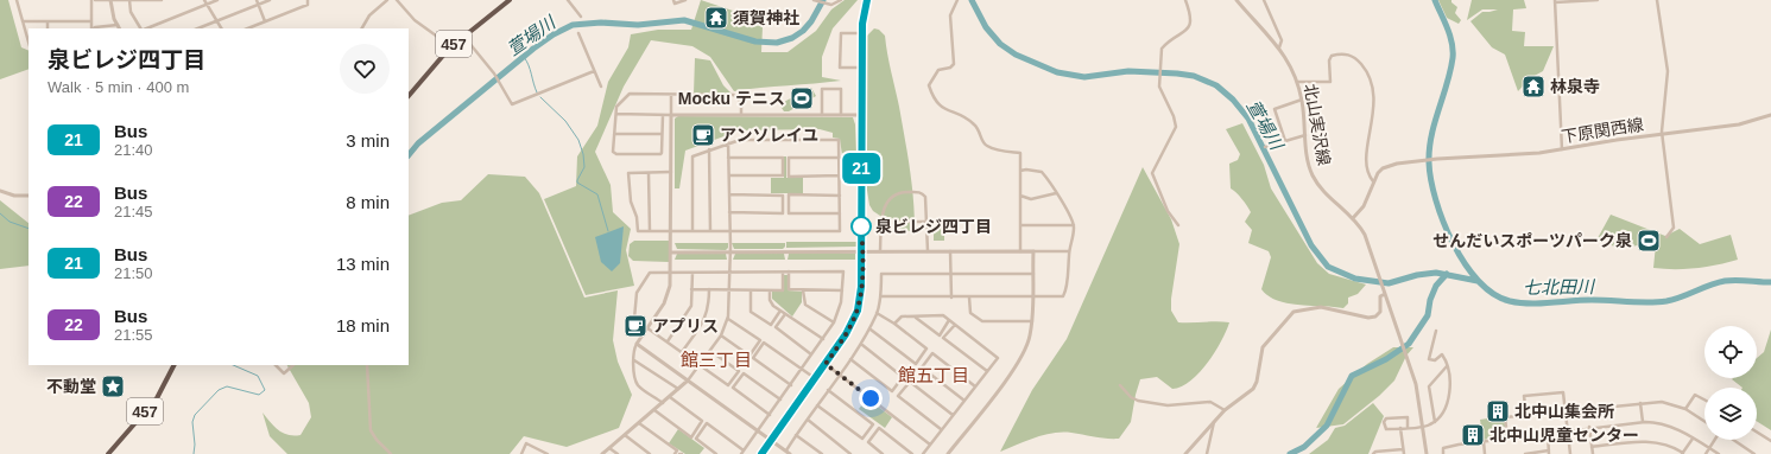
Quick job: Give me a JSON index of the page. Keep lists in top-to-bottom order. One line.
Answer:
{"streets":{"highway":["457"],"street":["北山実沢線","下原関西線"]},"districts":["館三丁目","館五丁目"],"water":["萱場川","七北田川"],"places":{"temple":["須賀神社","林泉寺"],"sports":["Mocku テニス","せんだいスポーツパーク泉"],"cafe":["アンソレイユ","アプリス"],"other":["泉ビレジ四丁目"],"place":["不動堂"],"building":["北中山集会所","北中山児童センター"]},"lines":["bus line 21"],"page":{"on_map":"21","heading":["泉ビレジ四丁目","Walk · 5 min · 400 m"],"list":[{"mark":"21","name":"Bus","note":"21:40","value":"3 min"},{"mark":"22","name":"Bus","note":"21:45","value":"8 min"},{"mark":"21","name":"Bus","note":"21:50","value":"13 min"},{"mark":"22","name":"Bus","note":"21:55","value":"18 min"}]}}
